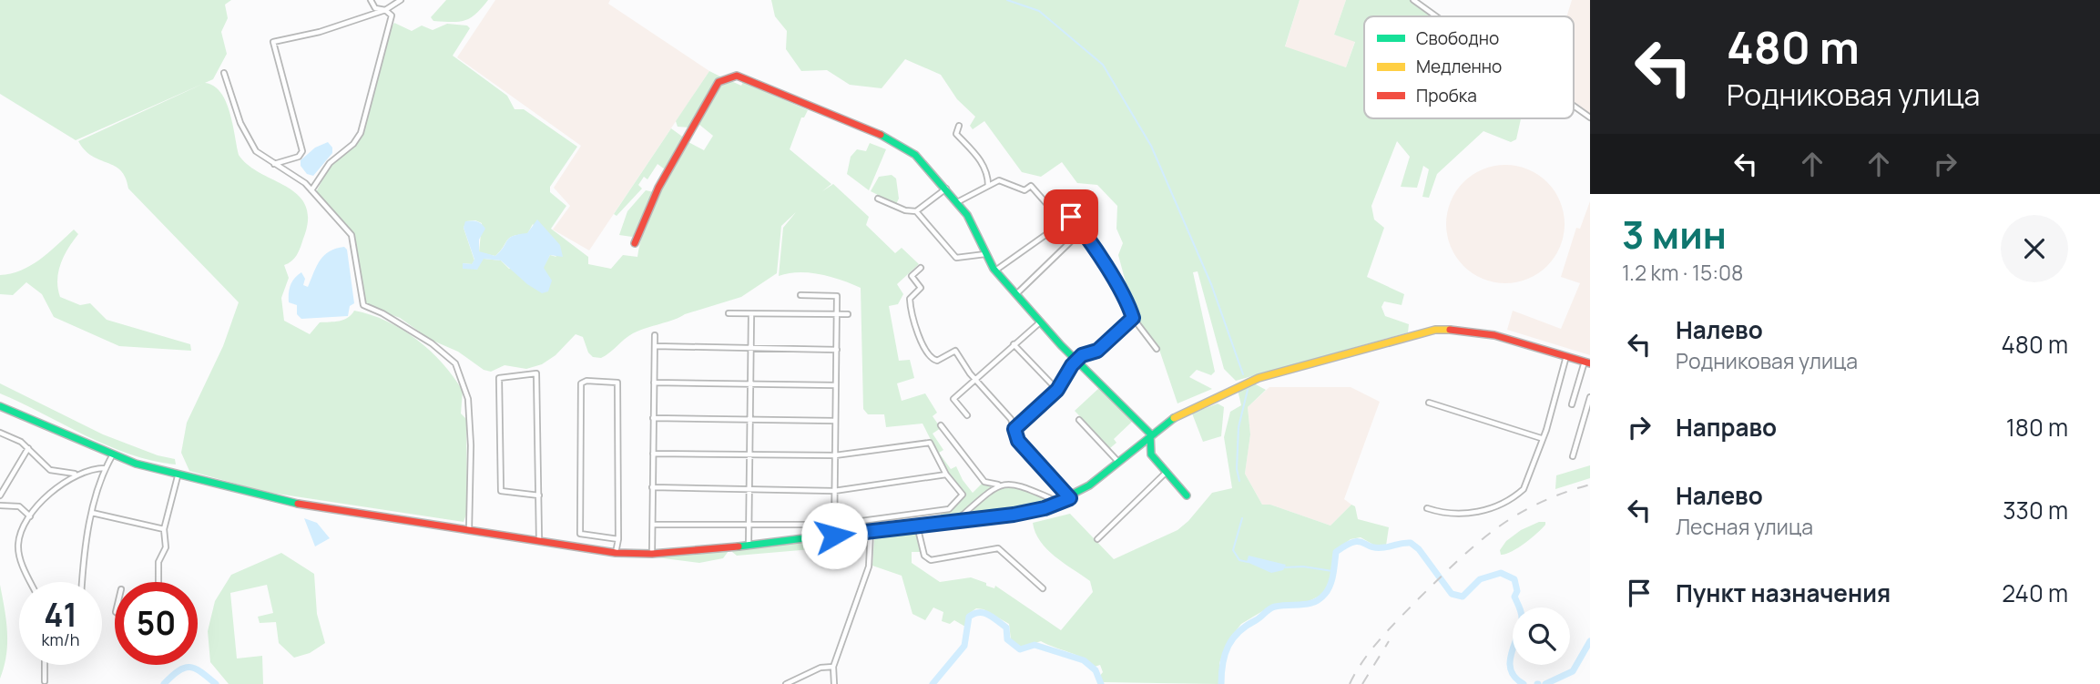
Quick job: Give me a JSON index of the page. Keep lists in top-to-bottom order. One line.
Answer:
{"legend":["Свободно","Медленно","Пробка"],"page":{"turn":["480 m","Родниковая улица"],"heading":["3 мин","1.2 km · 15:08"],"list":[{"name":"Налево","note":"Родниковая улица","value":"480 m"},{"name":"Направо","value":"180 m"},{"name":"Налево","note":"Лесная улица","value":"330 m"},{"name":"Пункт назначения","value":"240 m"}],"speed":"41 km/h","limit":"50"}}
